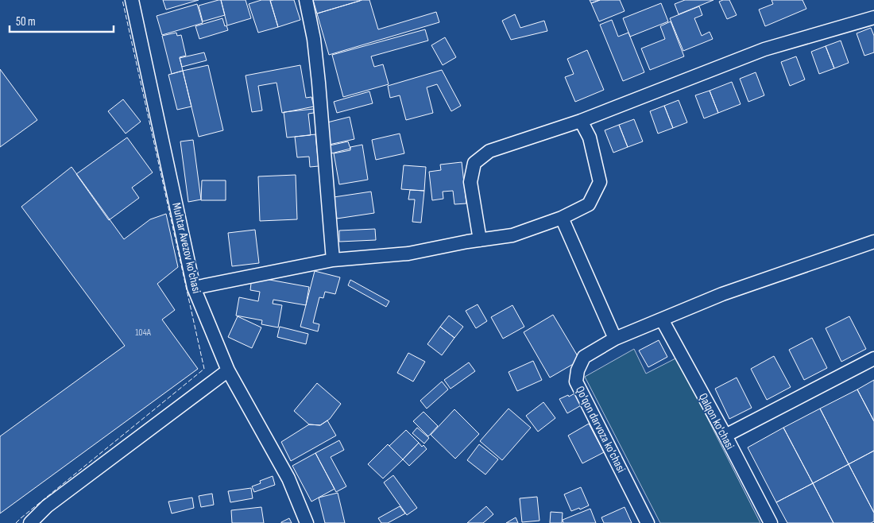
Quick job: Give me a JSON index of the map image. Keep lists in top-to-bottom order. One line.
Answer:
{"streets":{"street":["Muhtar Avezov ko'chasi","Qalqon ko'chasi","Qo'qon darvoza ko'chasi"]},"crossings":[["Qalqon ko'chasi","Qo'qon darvoza ko'chasi"]],"house_numbers":["104A"],"scale_bar":"50 m"}
